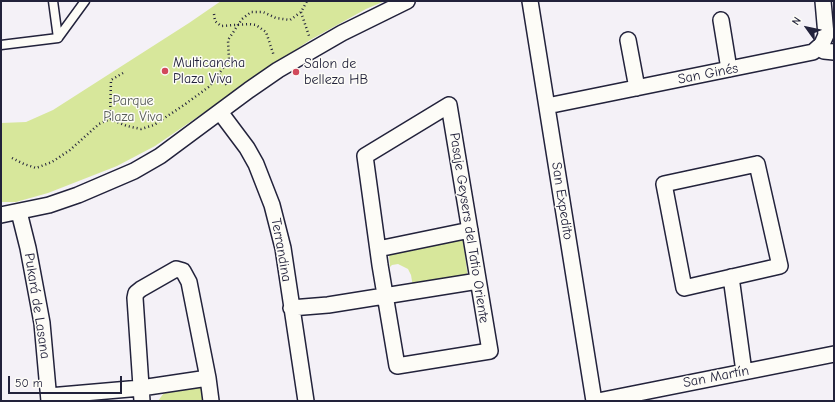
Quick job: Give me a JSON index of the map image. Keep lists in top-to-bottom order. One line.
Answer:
{"streets":{"street":["San Ginés","San Expedito","Pasaje Geysers del Tatio Oriente","Terrandina","Pukará de Lasana","San Martín"]},"crossings":[["San Ginés","San Expedito"]],"parks":["Parque Plaza Viva"],"places":["Multicancha Plaza Viva","Salon de belleza HB"],"scale_bar":"50 m","north":"top left"}
